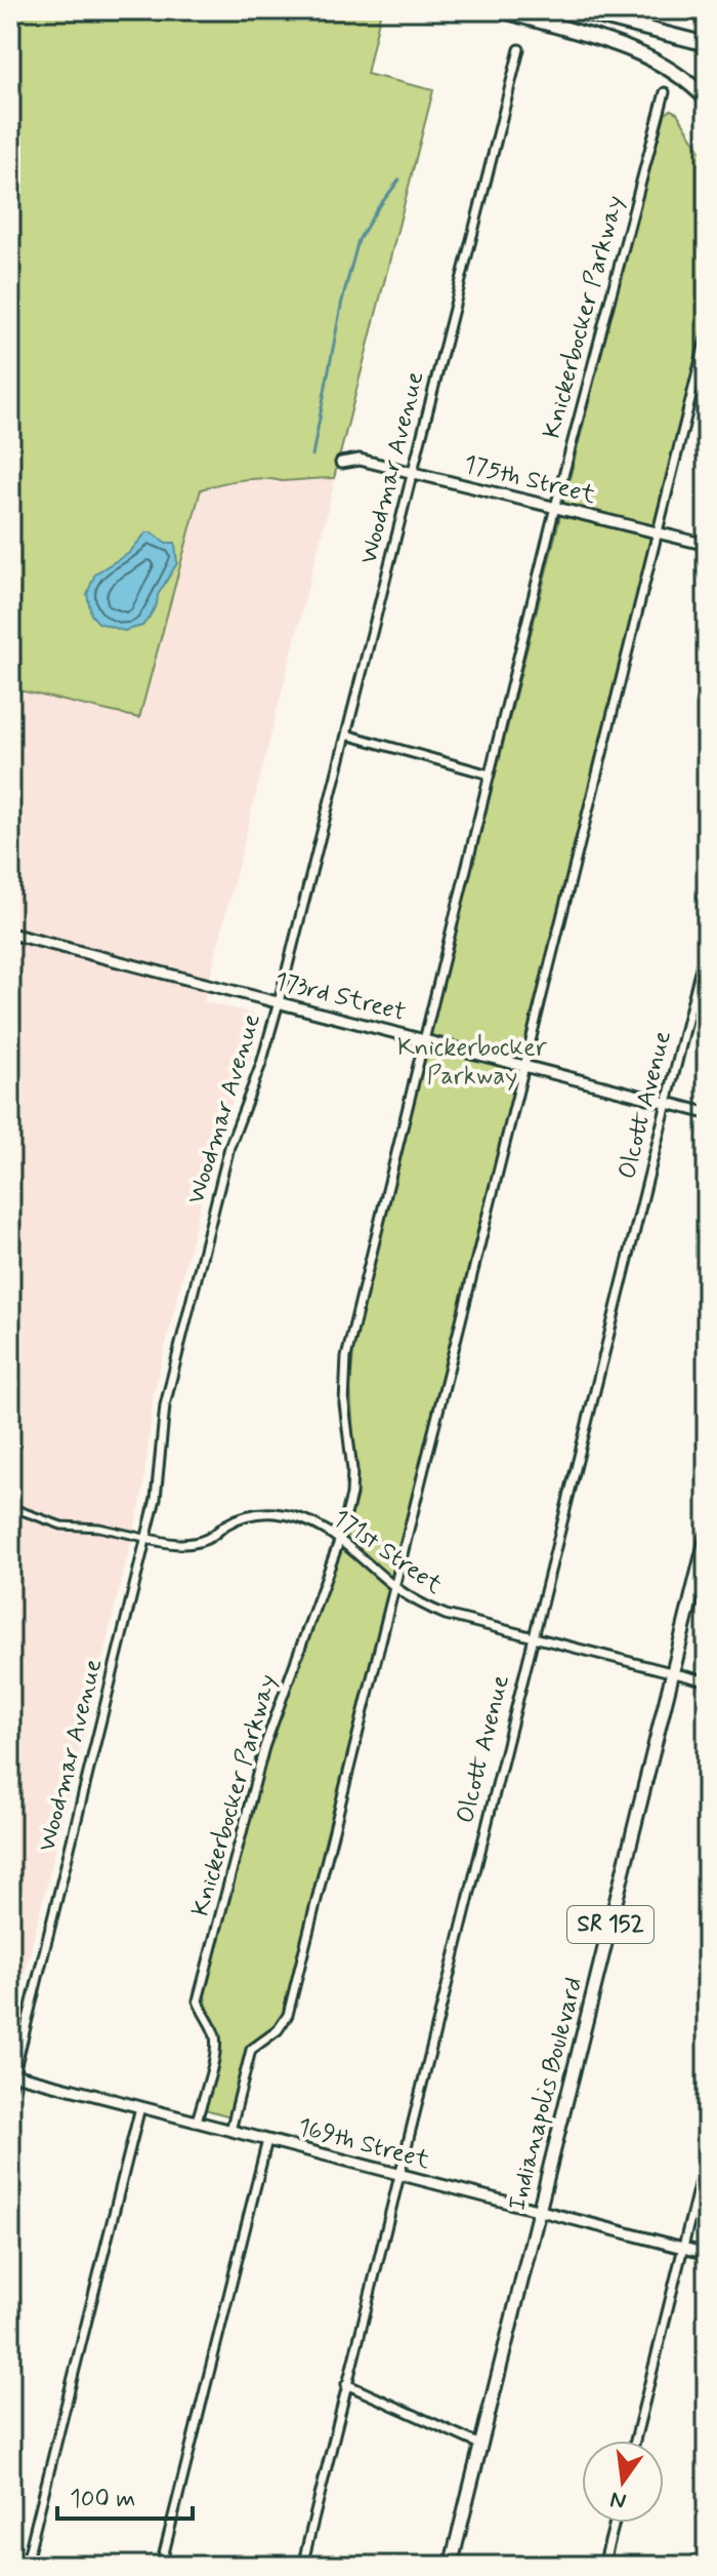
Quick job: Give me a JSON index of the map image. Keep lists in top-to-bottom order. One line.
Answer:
{"streets":{"main road":["SR 152","Indianapolis Boulevard"],"street":["Knickerbocker Parkway","Woodmar Avenue","175th Street","173rd Street","Olcott Avenue","171st Street","169th Street"]},"crossings":[["Knickerbocker Parkway","175th Street"],["Knickerbocker Parkway","173rd Street"],["Knickerbocker Parkway","171st Street"],["Knickerbocker Parkway","169th Street"],["Woodmar Avenue","175th Street"],["Woodmar Avenue","173rd Street"],["Woodmar Avenue","171st Street"],["Woodmar Avenue","169th Street"],["173rd Street","Olcott Avenue"],["Olcott Avenue","171st Street"],["Olcott Avenue","169th Street"],["171st Street","Indianapolis Boulevard"],["Indianapolis Boulevard","169th Street"]],"parks":["Knickerbocker Parkway"],"scale_bar":"100 m","north":"bottom"}
